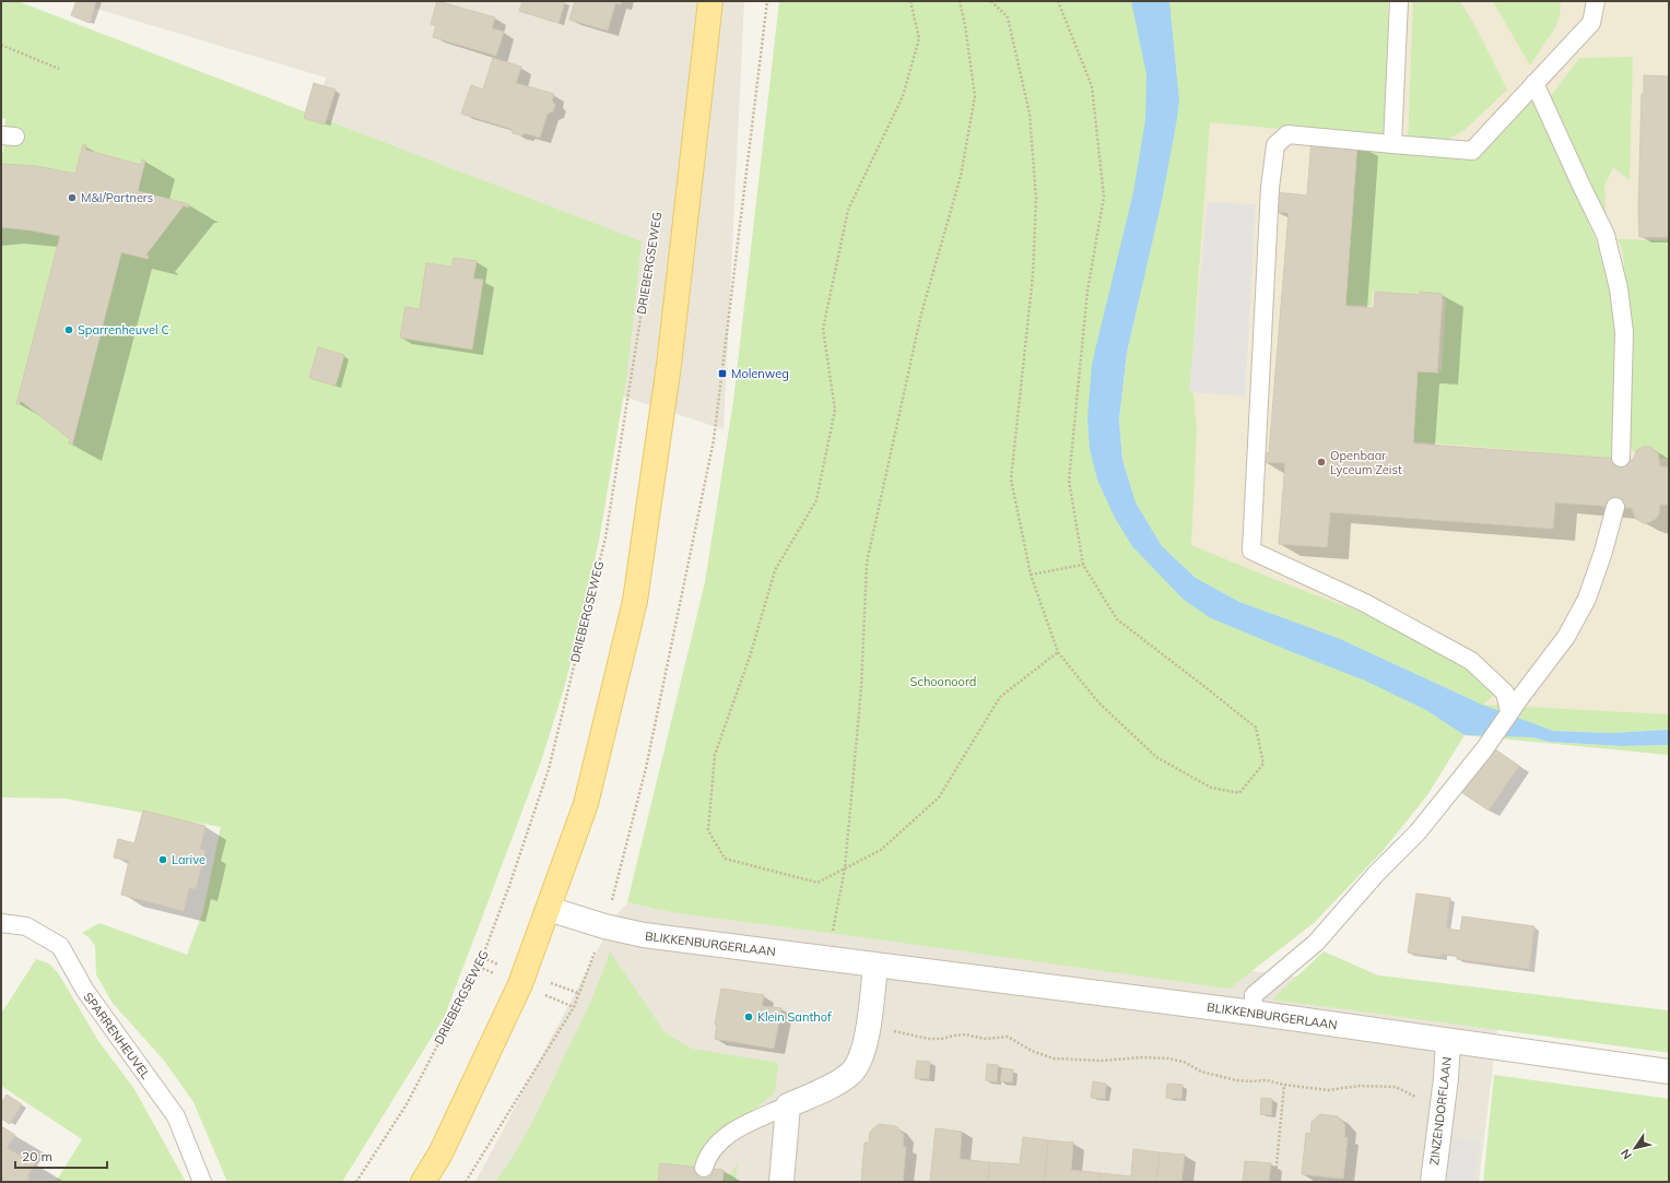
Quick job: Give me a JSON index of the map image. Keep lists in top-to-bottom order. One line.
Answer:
{"streets":{"street":["BLIKKENBURGERLAAN","ZINZENDORFLAAN"],"lane":["SPARRENHEUVEL"],"path":["DRIEBERGSEWEG"]},"crossings":[["BLIKKENBURGERLAAN","ZINZENDORFLAAN"]],"parks":["Schoonoord"],"places":{"other":["M&I/Partners","Sparrenheuvel C","Openbaar Lyceum Zeist","Larive","Klein Santhof"],"transit":["Molenweg"]},"scale_bar":"20 m","north":"bottom left"}
